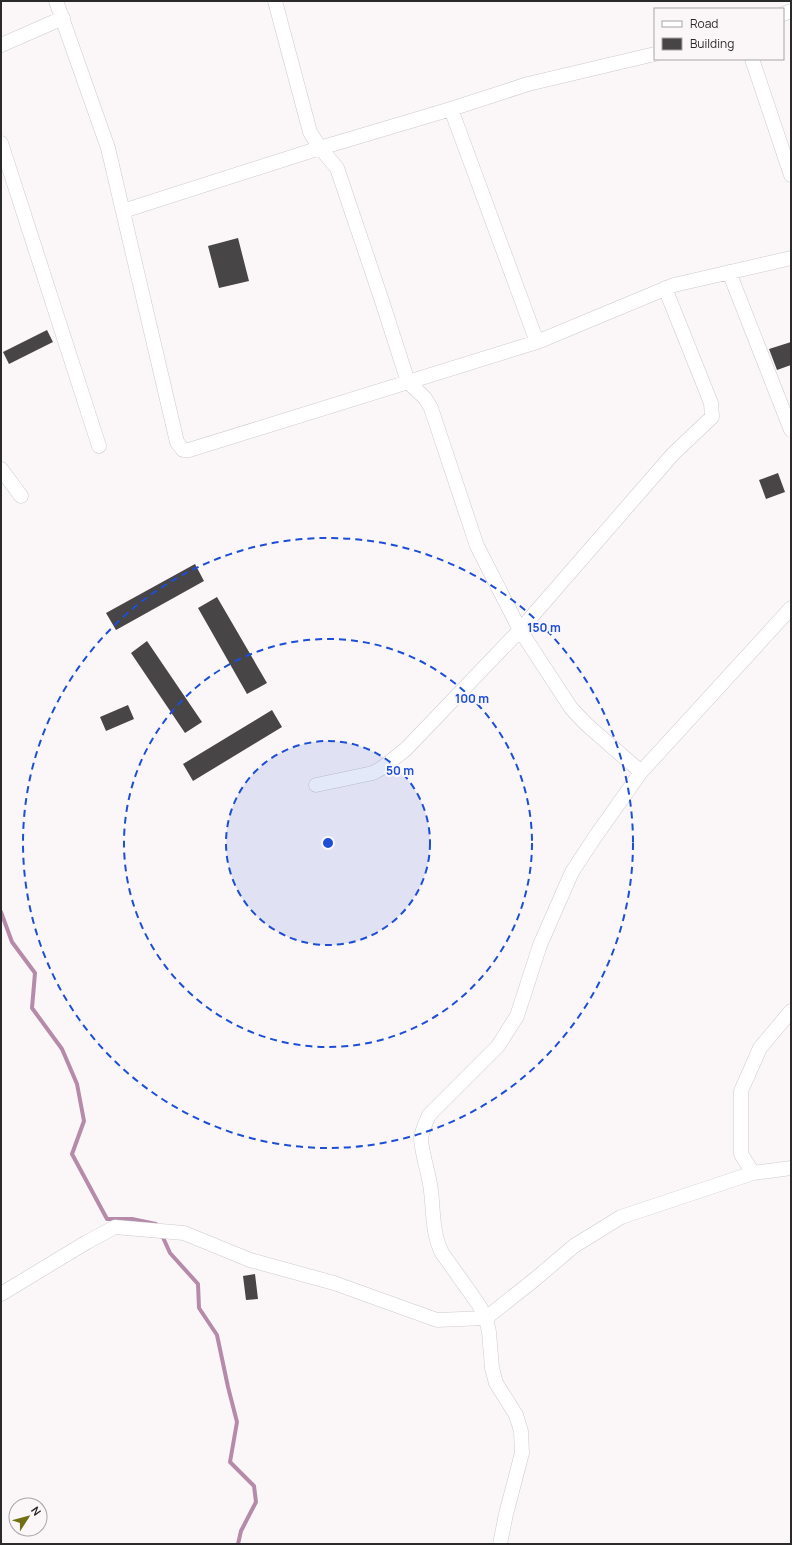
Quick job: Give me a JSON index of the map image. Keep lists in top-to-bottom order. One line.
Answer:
{"legend":["Road","Building"],"north":"top right","rings":["150 m","100 m","50 m"]}
